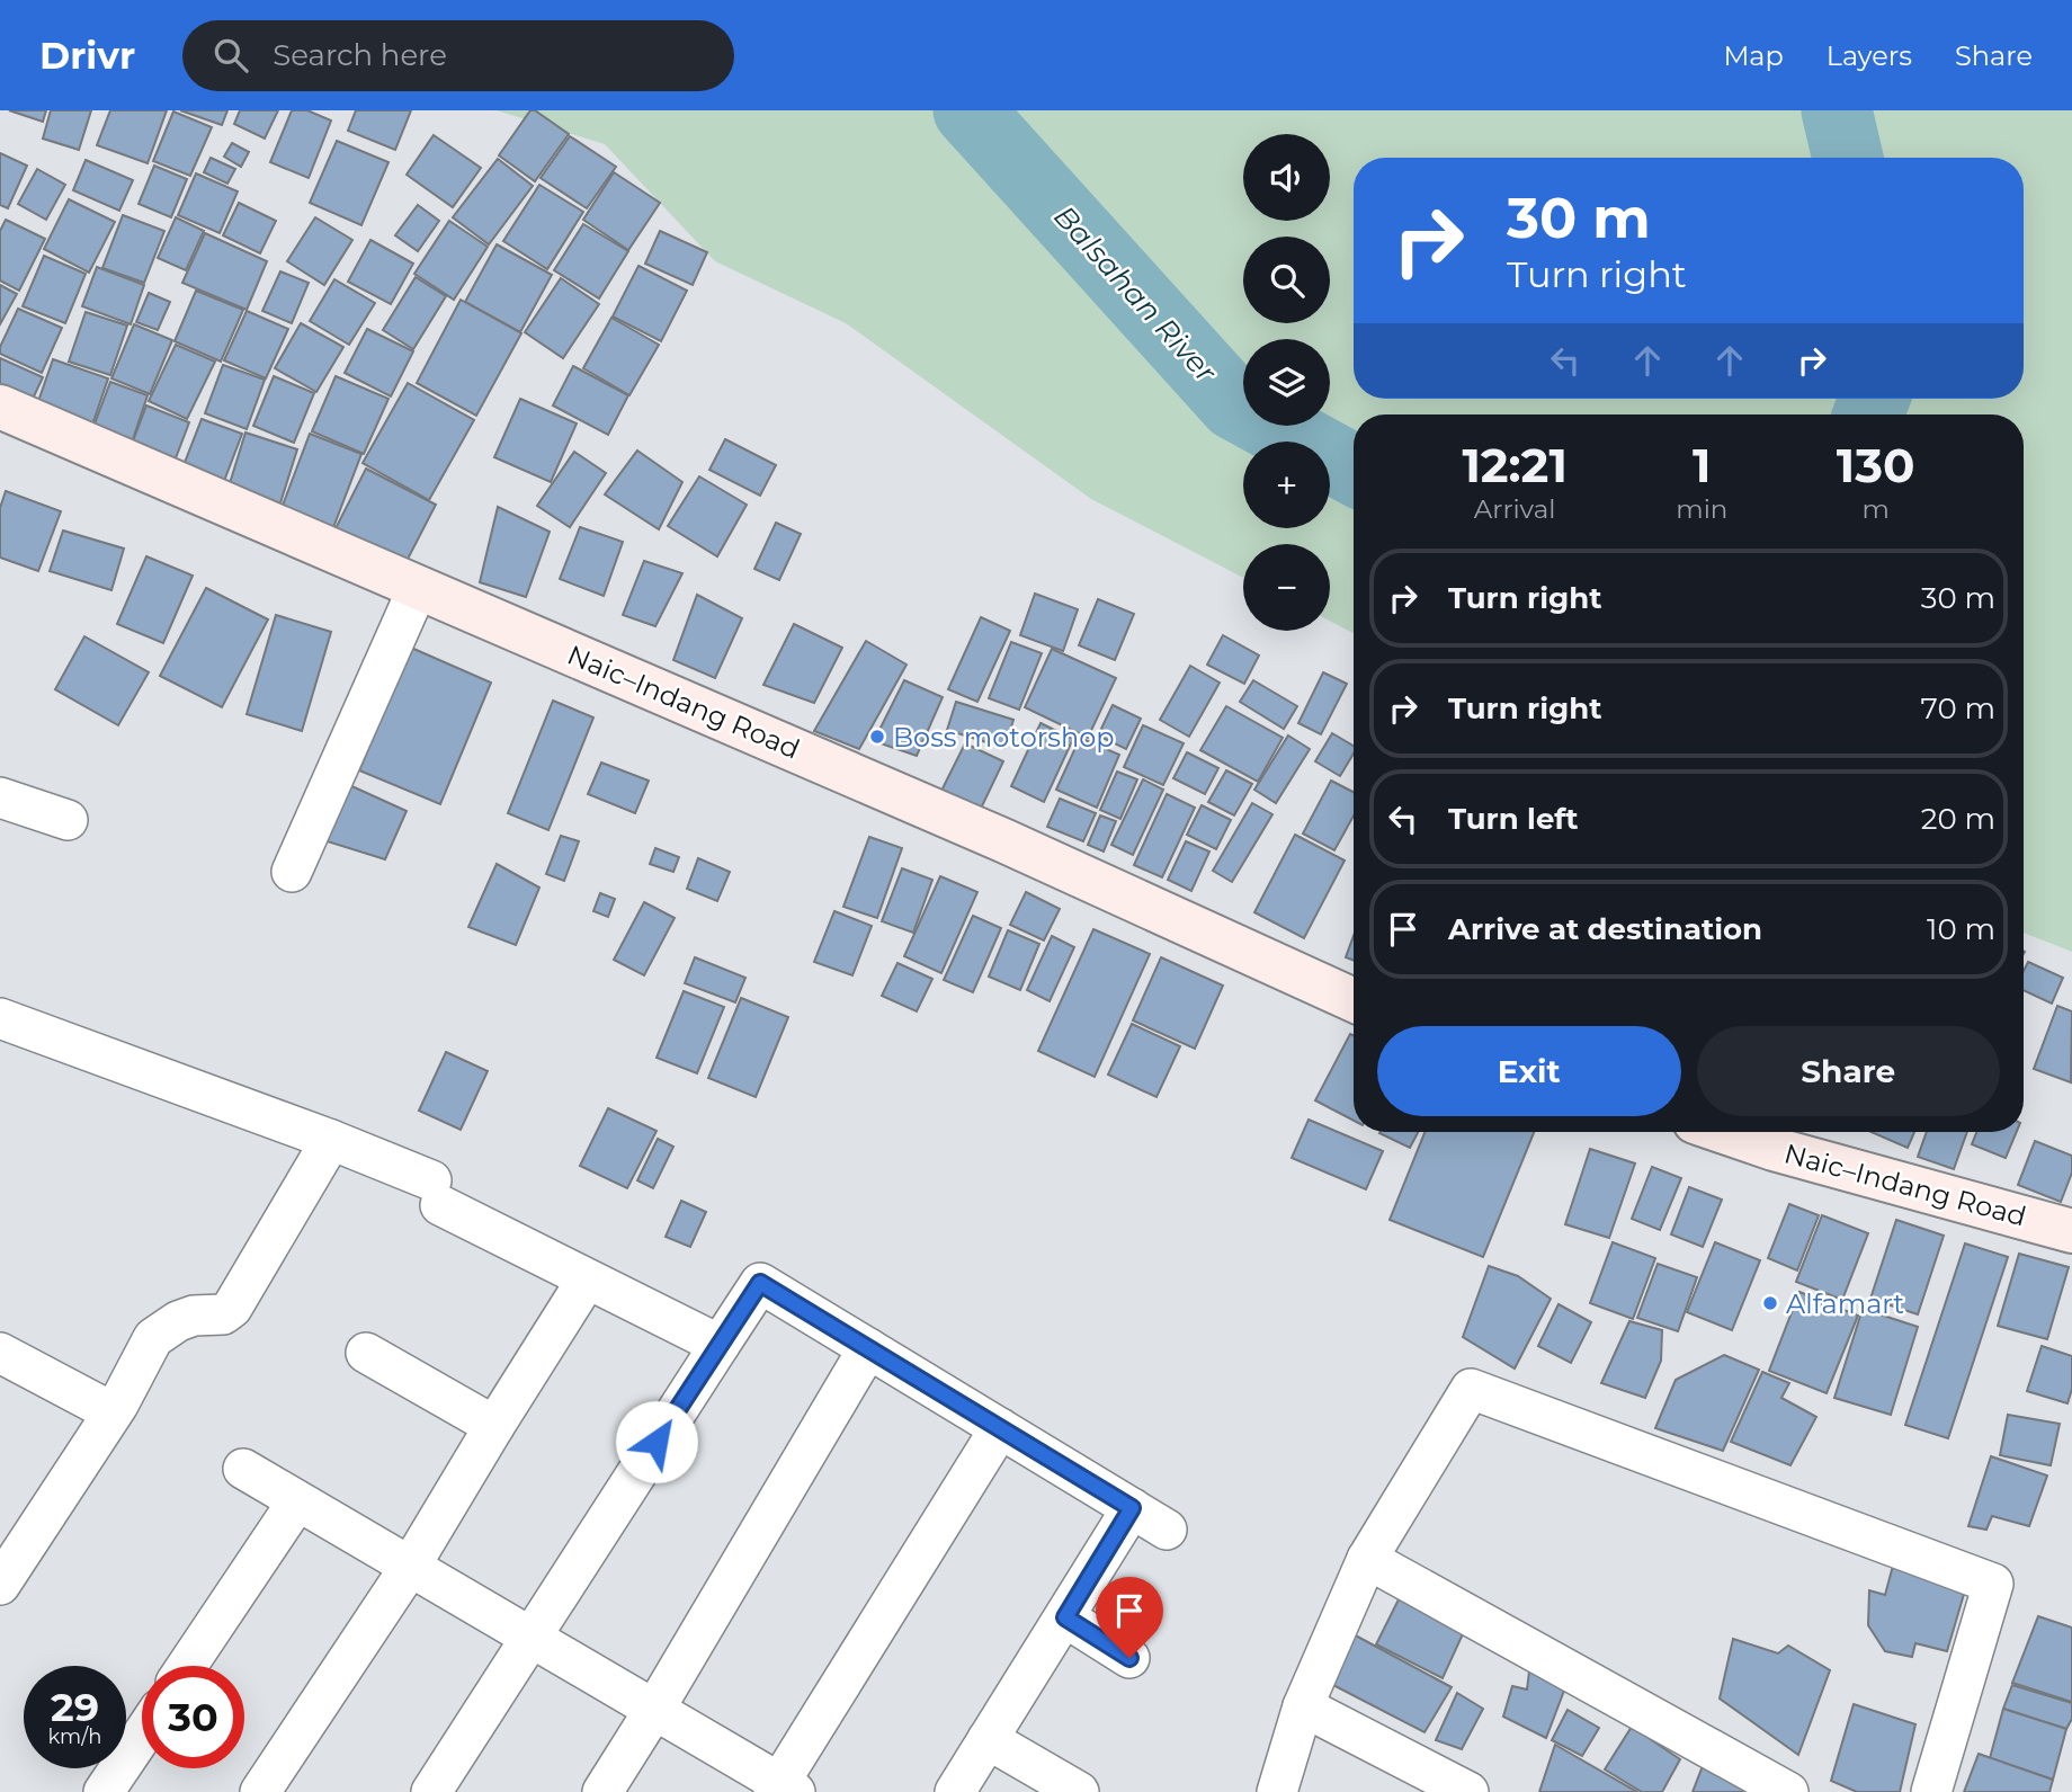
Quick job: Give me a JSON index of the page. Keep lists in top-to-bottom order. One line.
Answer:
{"streets":{"main road":["Naic–Indang Road"]},"water":["Balsahan River"],"places":["Boss motorshop","Alfamart"],"page":{"header":"Drivr","search":"Search here","nav":["Map","Layers","Share"],"map_buttons":["+","−"],"turn":["30 m","Turn right"],"eta":["12:21","Arrival","1","min","130","m"],"list":[{"name":"Turn right","value":"30 m"},{"name":"Turn right","value":"70 m"},{"name":"Turn left","value":"20 m"},{"name":"Arrive at destination","value":"10 m"}],"buttons":["Exit","Share"],"speed":"29 km/h","limit":"30"}}
